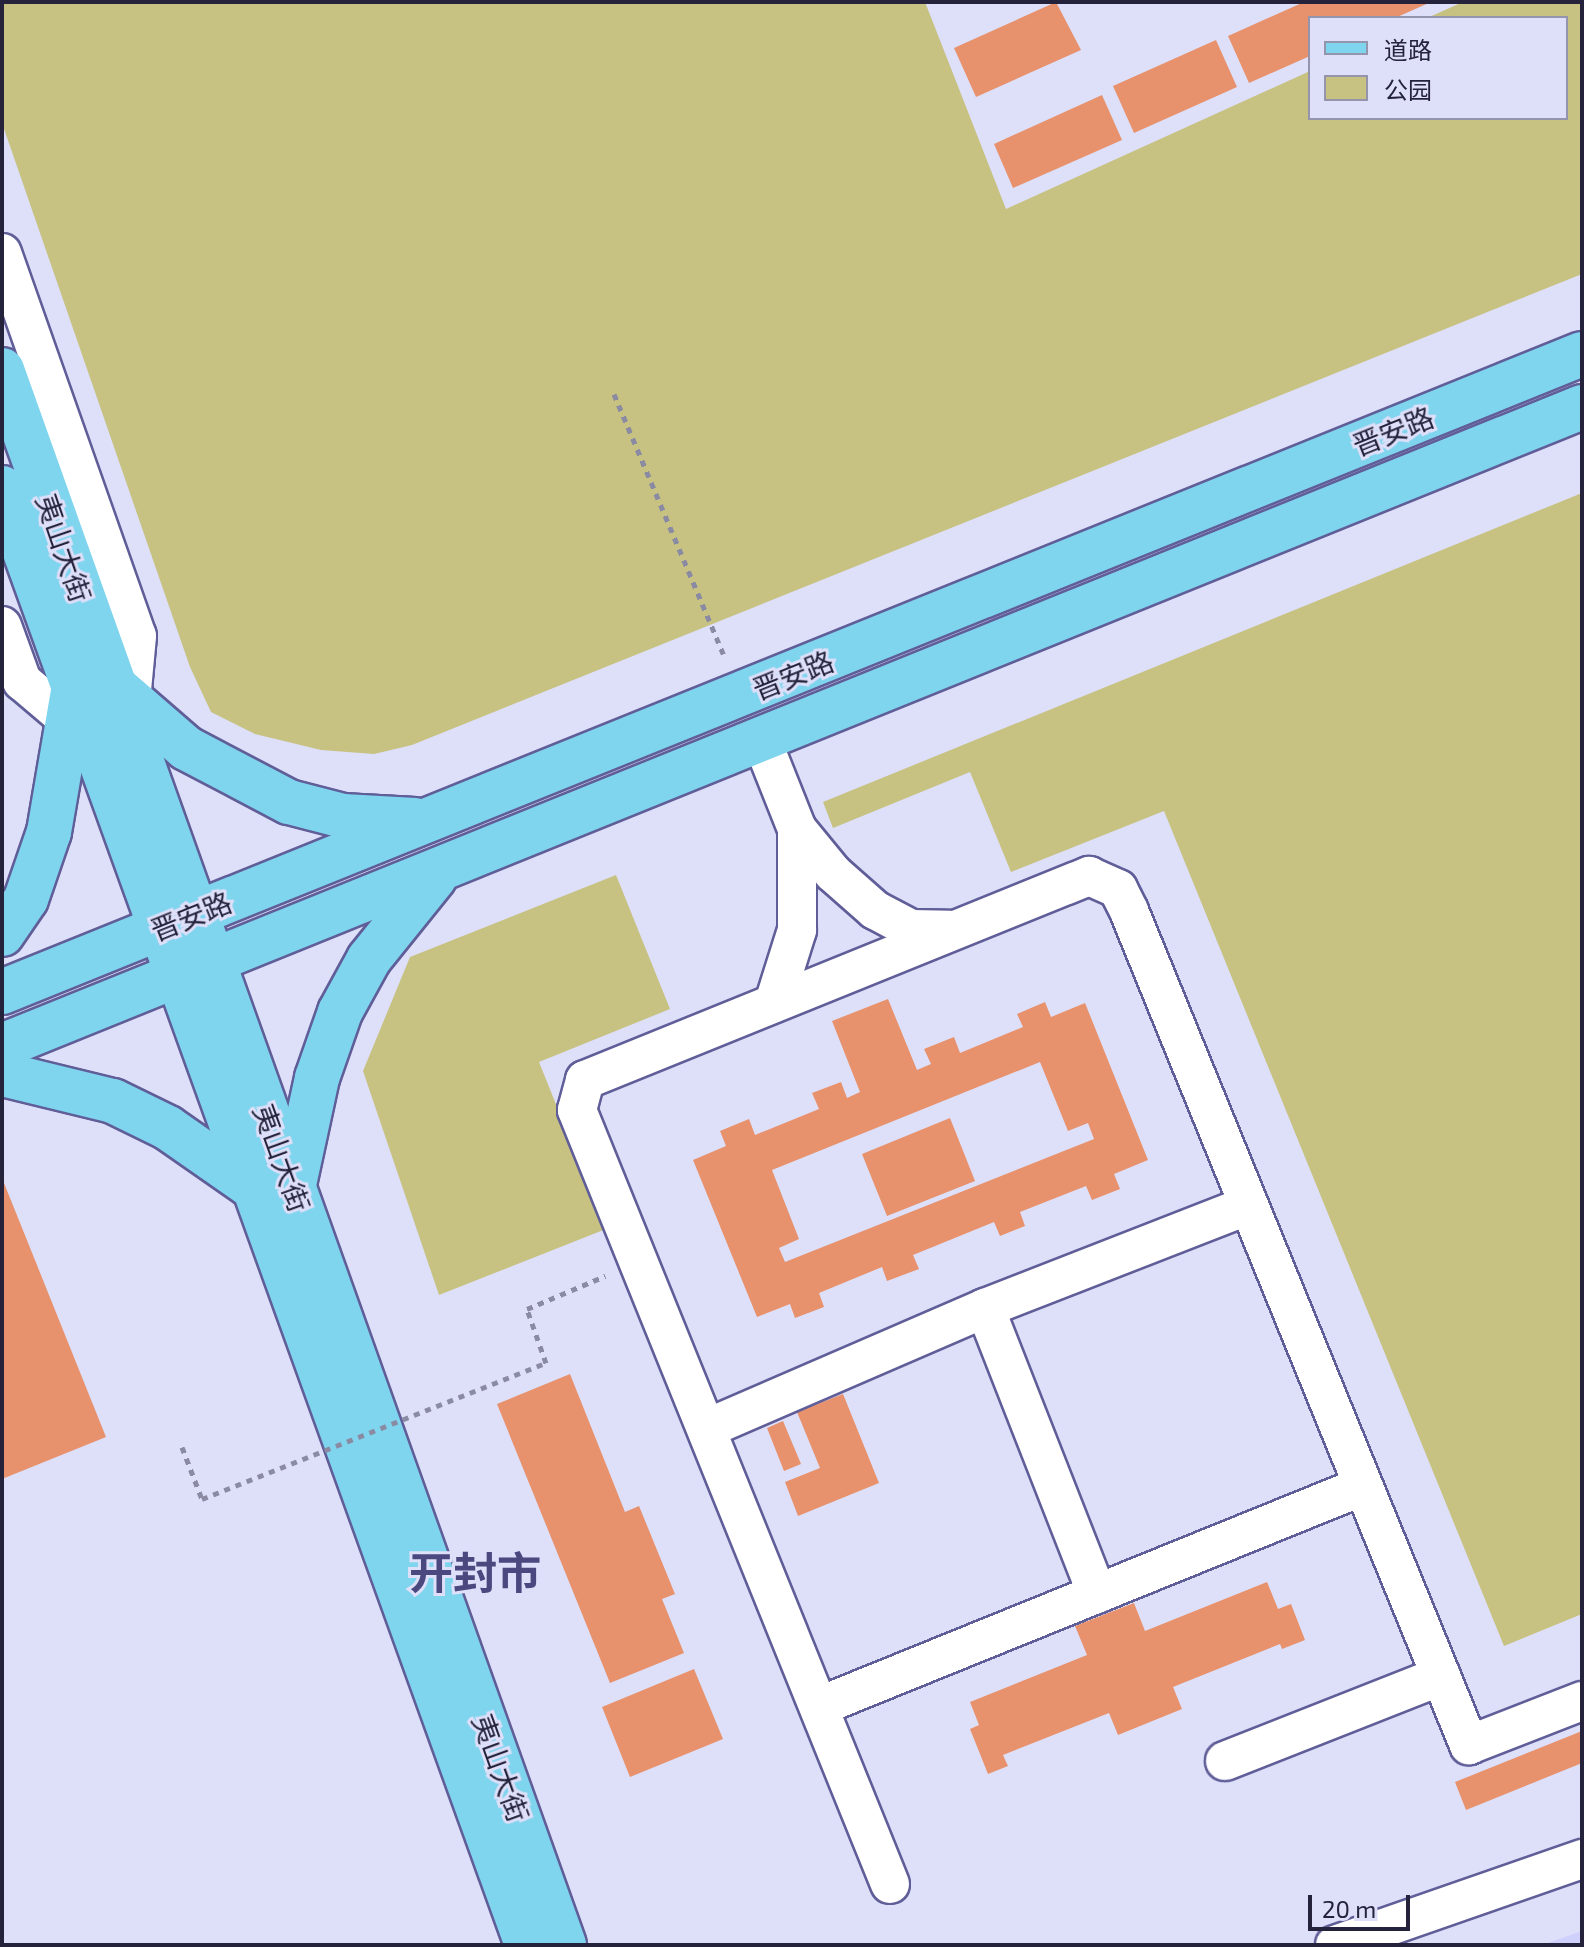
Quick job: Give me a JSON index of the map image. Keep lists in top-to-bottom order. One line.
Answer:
{"streets":{"main road":["晋安路","夷山大街"]},"crossings":[["晋安路","夷山大街"]],"districts":["开封市"],"legend":["道路","公园"],"scale_bar":"20 m"}
